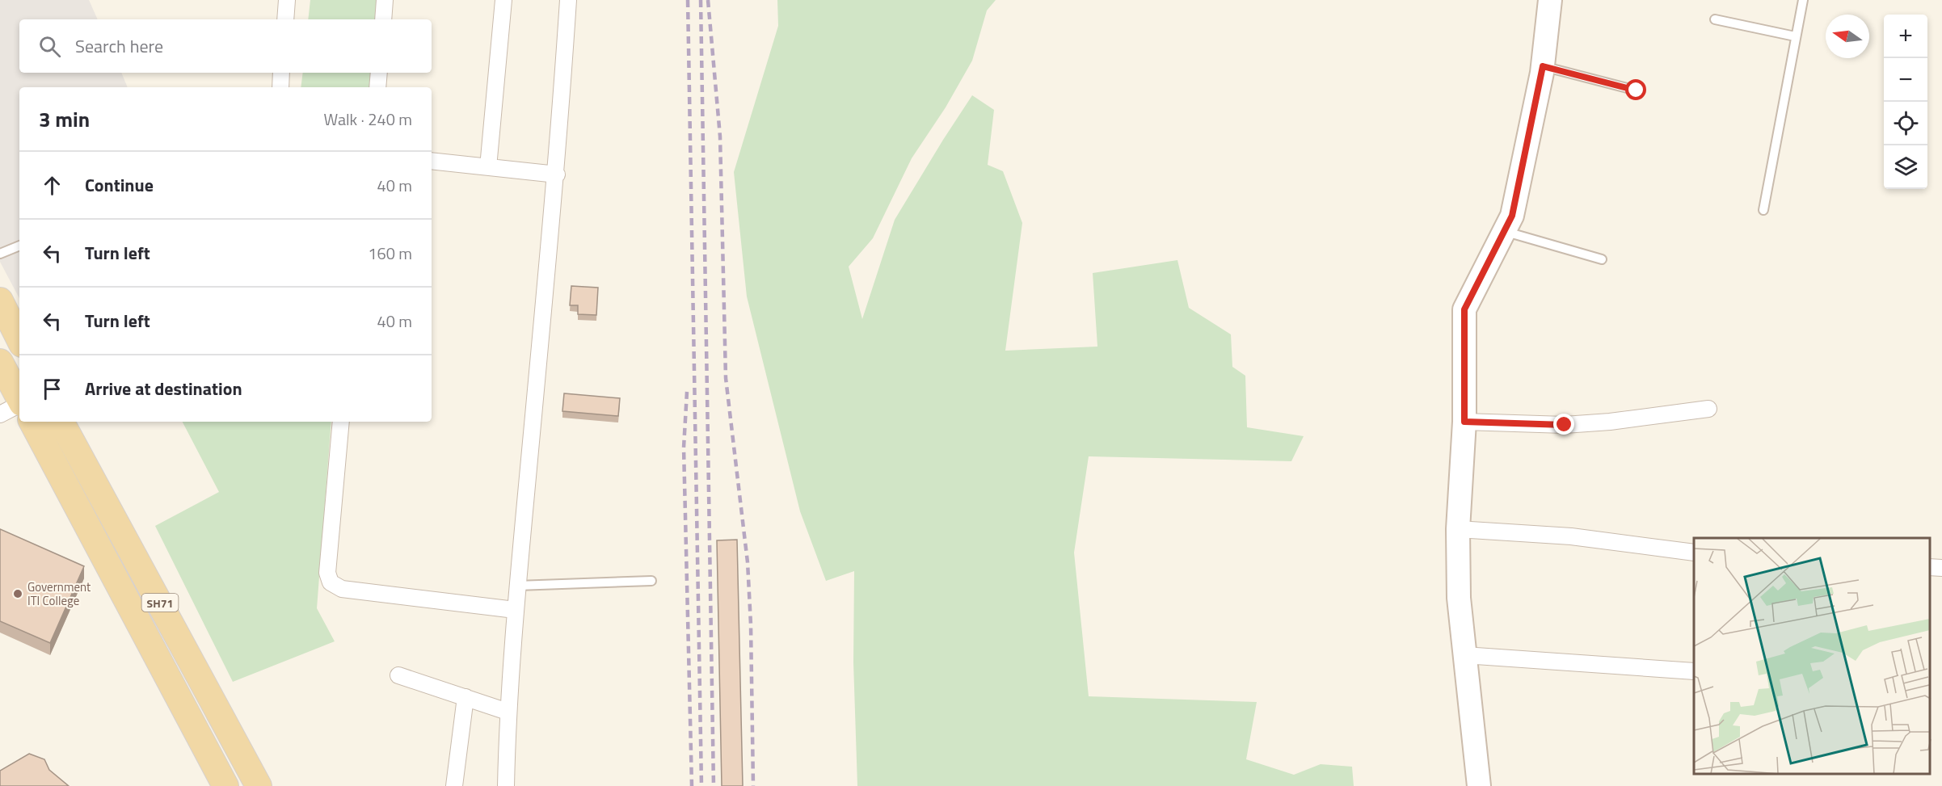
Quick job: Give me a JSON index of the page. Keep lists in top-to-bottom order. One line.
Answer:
{"streets":{"main road":["SH71"]},"places":["Government ITI College"],"north":"left","page":{"map_buttons":["+","−"],"search":"Search here","heading":["3 min","Walk · 240 m"],"list":[["Continue","40 m"],["Turn left","160 m"],["Turn left","40 m"],"Arrive at destination"]}}
